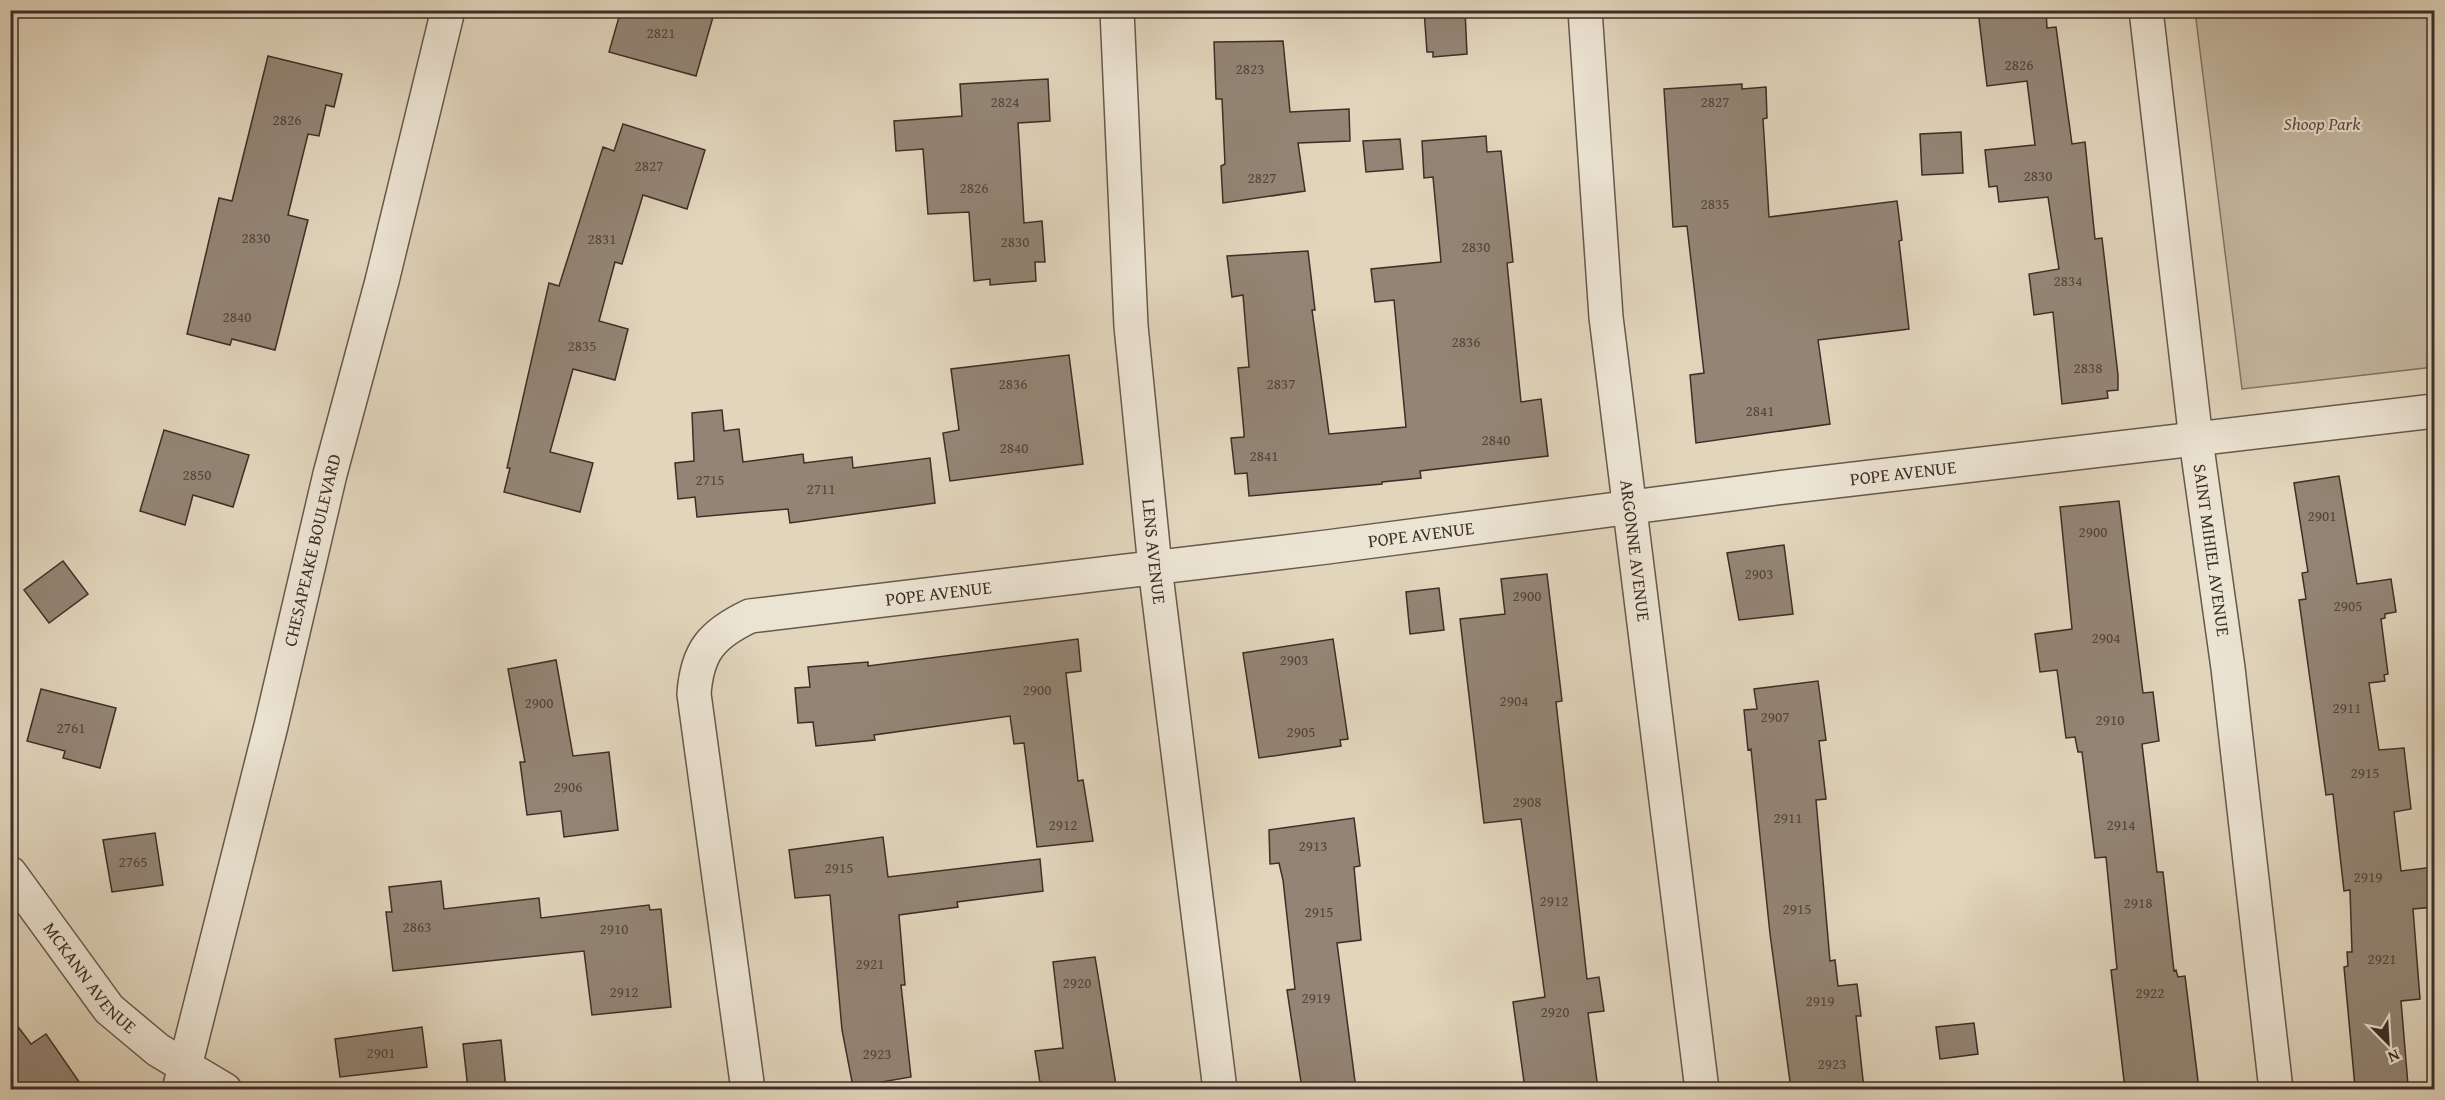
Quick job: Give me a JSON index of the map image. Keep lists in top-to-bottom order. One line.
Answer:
{"streets":{"street":["POPE AVENUE","CHESAPEAKE BOULEVARD","SAINT MIHIEL AVENUE","LENS AVENUE","ARGONNE AVENUE","MCKANN AVENUE"]},"crossings":[["POPE AVENUE","SAINT MIHIEL AVENUE"],["POPE AVENUE","LENS AVENUE"],["POPE AVENUE","ARGONNE AVENUE"],["CHESAPEAKE BOULEVARD","MCKANN AVENUE"]],"parks":["Shoop Park"],"house_numbers":["2821","2826","2823","2824","2827","2826","2827","2830","2827","2826","2835","2830","2831","2830","2830","2834","2840","2836","2835","2838","2836","2837","2841","2840","2840","2841","2850","2715","2711","2901","2900","2903","2900","2905","2904","2903","2900","2904","2900","2911","2907","2910","2761","2905","2915","2906","2908","2911","2912","2914","2913","2765","2915","2919","2912","2918","2915","2915","2863","2910","2921","2921","2920","2912","2922","2919","2919","2920","2901","2923","2923"],"north":"bottom right"}
